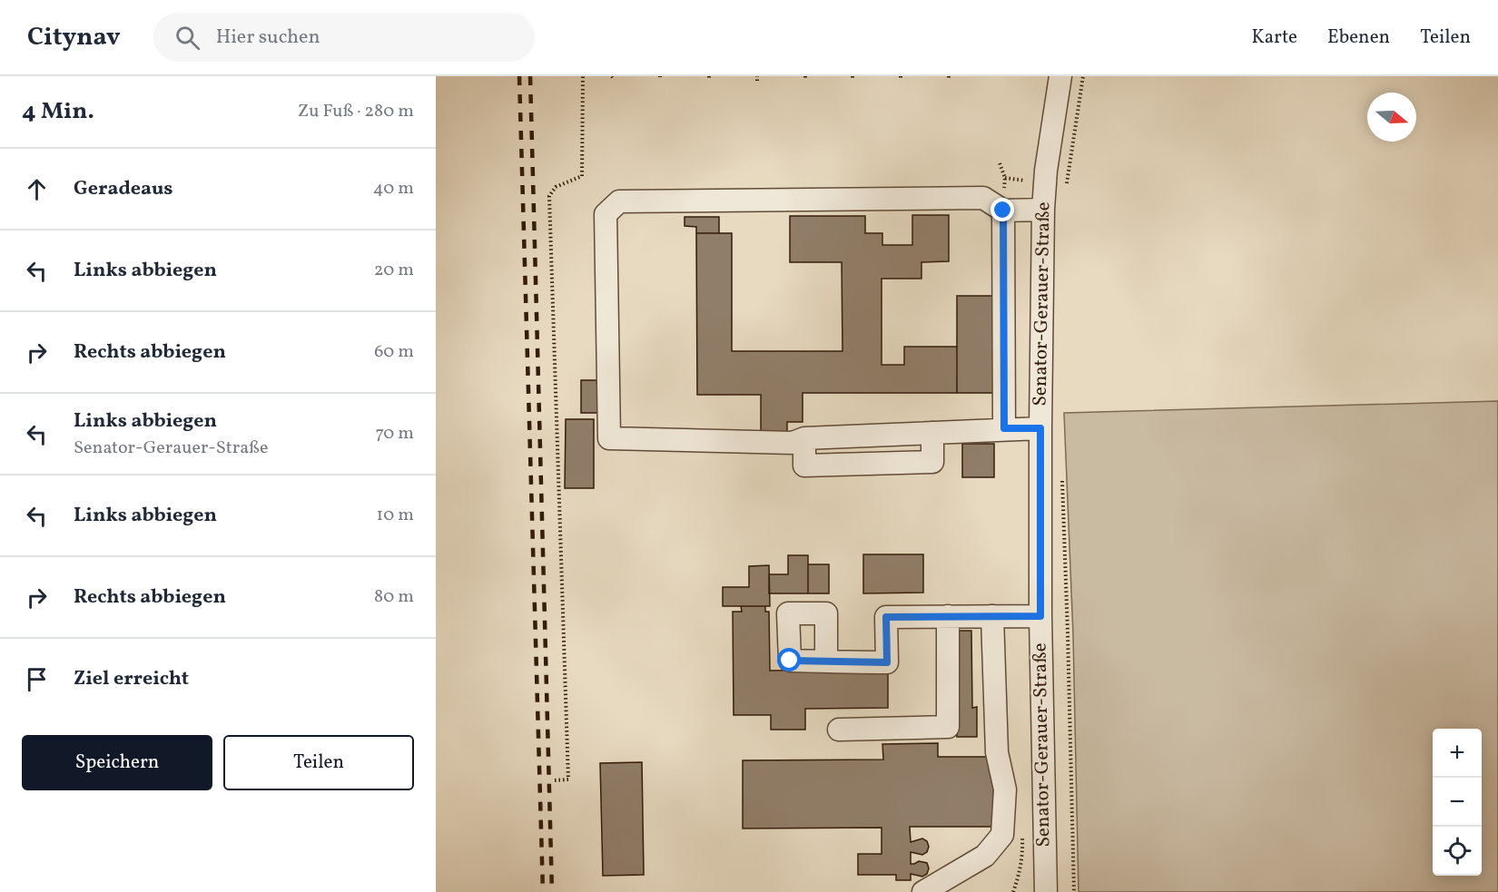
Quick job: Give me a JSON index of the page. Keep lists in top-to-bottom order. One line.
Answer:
{"streets":{"street":["Senator-Gerauer-Straße"]},"north":"right","page":{"header":"Citynav","search":"Hier suchen","nav":["Karte","Ebenen","Teilen"],"heading":["4 Min.","Zu Fuß · 280 m"],"list":[["Geradeaus","40 m"],["Links abbiegen","20 m"],["Rechts abbiegen","60 m"],["Links abbiegen","Senator-Gerauer-Straße","70 m"],["Links abbiegen","10 m"],["Rechts abbiegen","80 m"],"Ziel erreicht"],"buttons":["Speichern","Teilen"],"map_buttons":["+","−"]}}
